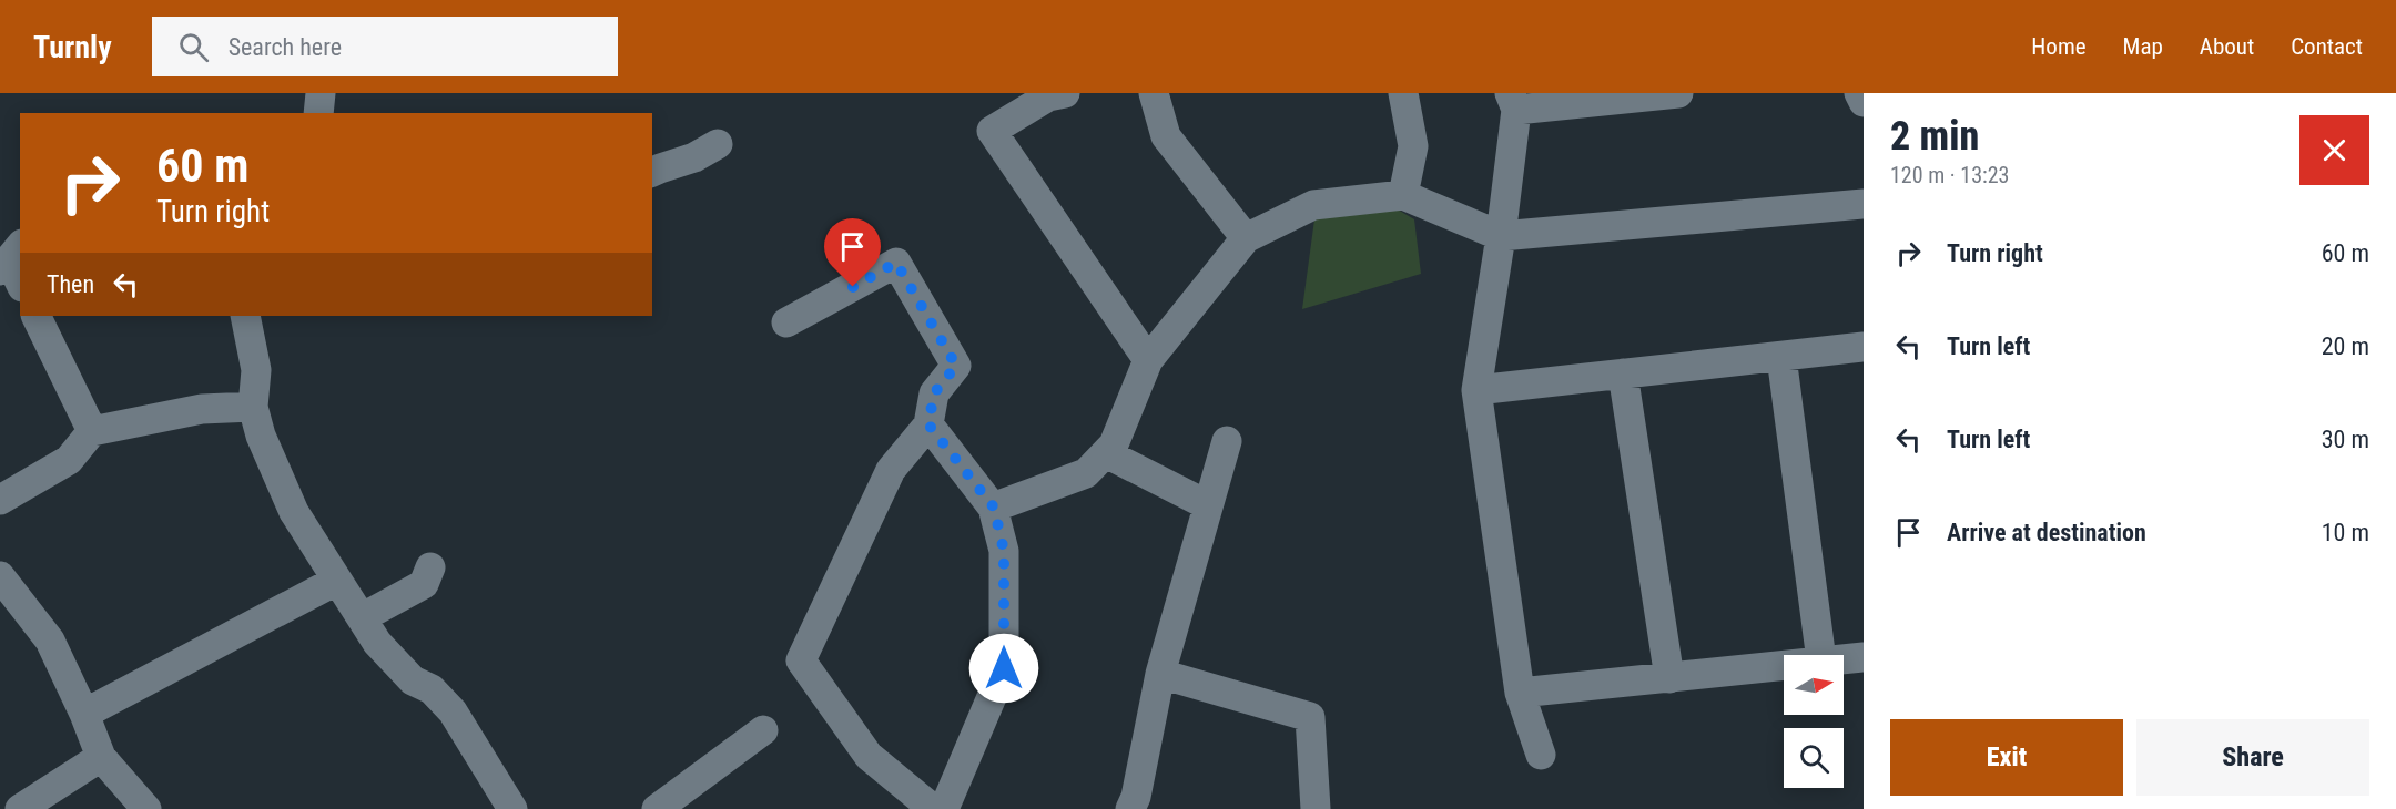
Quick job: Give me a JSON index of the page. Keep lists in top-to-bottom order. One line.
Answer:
{"north":"right","page":{"header":"Turnly","search":"Search here","nav":["Home","Map","About","Contact"],"heading":["2 min","120 m · 13:23"],"turn":["60 m","Turn right"],"list":[{"name":"Turn right","value":"60 m"},{"name":"Turn left","value":"20 m"},{"name":"Turn left","value":"30 m"},{"name":"Arrive at destination","value":"10 m"}],"then":"Then","buttons":["Exit","Share"]}}
